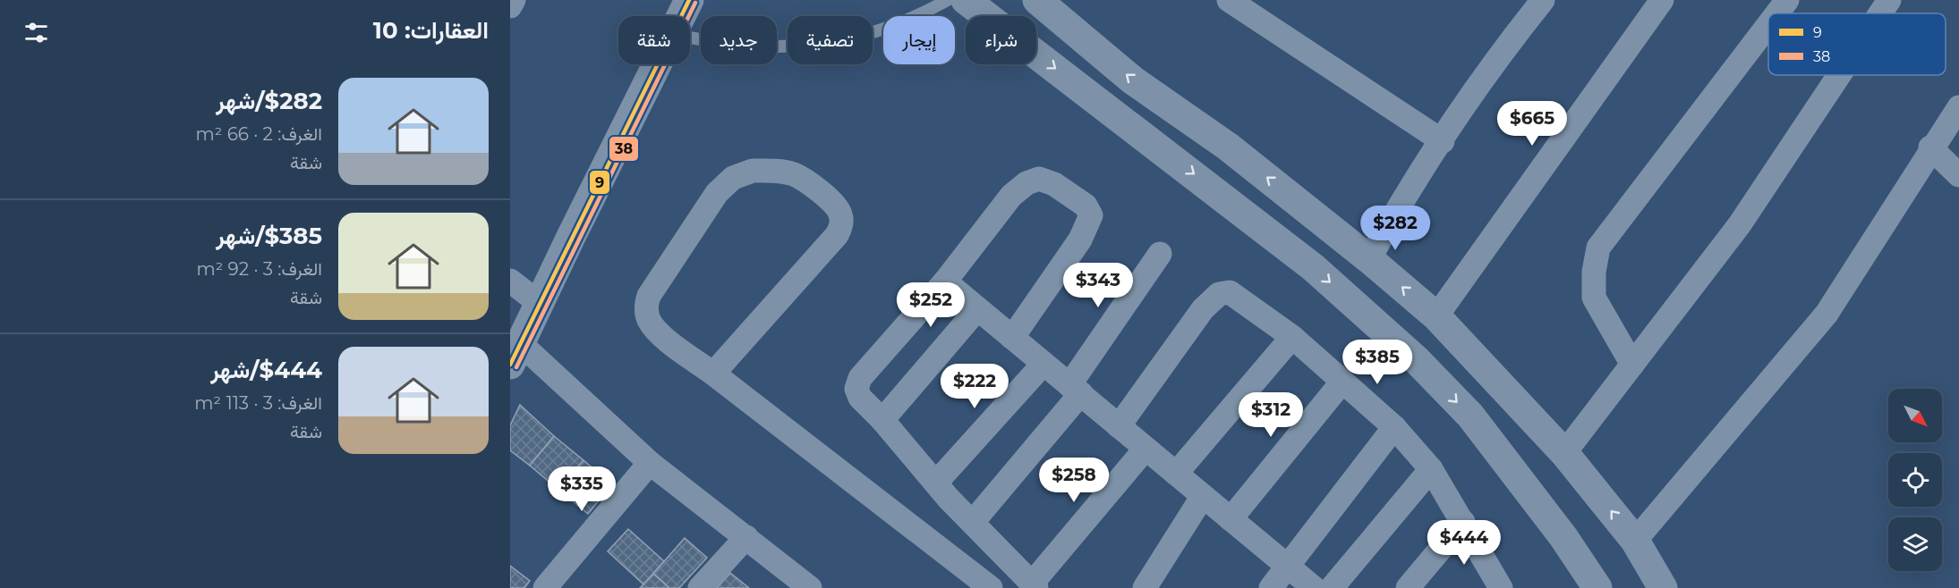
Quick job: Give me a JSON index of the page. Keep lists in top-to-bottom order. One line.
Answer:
{"lines":["transit line 9","transit line 38"],"legend":["9","38"],"north":"bottom right","page":{"heading":"العقارات: 10","chip":["شراء","إيجار","تصفية","جديد","شقة"],"list":[{"name":"$282/شهر","note":"الغرف: 2 · 66 m² · شقة"},{"name":"$385/شهر","note":"الغرف: 3 · 92 m² · شقة"},{"name":"$444/شهر","note":"الغرف: 3 · 113 m² · شقة"}],"price":["$665","$282","$343","$252","$385","$222","$312","$258","$335","$444"]}}
